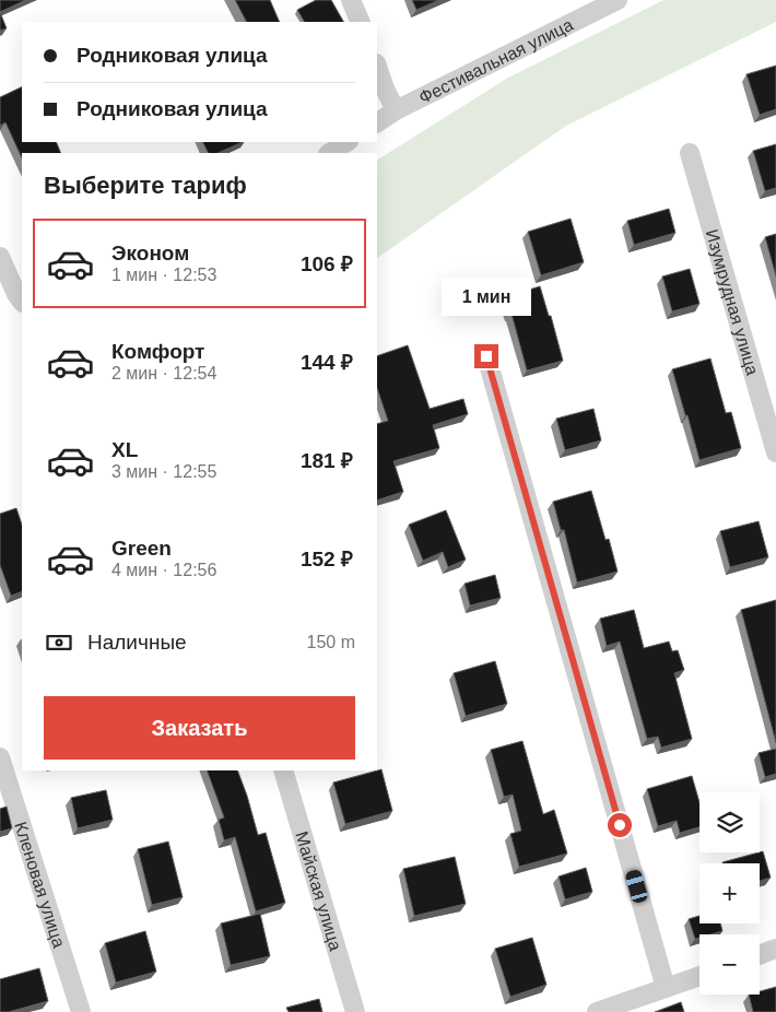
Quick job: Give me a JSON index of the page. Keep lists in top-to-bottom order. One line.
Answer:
{"streets":{"street":["Фестивальная улица","Изумрудная улица","Кленовая улица","Майская улица"]},"page":{"banner":["Родниковая улица","Родниковая улица"],"heading":"Выберите тариф","list":[{"name":"Эконом","note":"1 мин · 12:53","value":"106 ₽"},{"name":"Комфорт","note":"2 мин · 12:54","value":"144 ₽"},{"name":"XL","note":"3 мин · 12:55","value":"181 ₽"},{"name":"Green","note":"4 мин · 12:56","value":"152 ₽"}],"bubble":"1 мин","pay":["Наличные","150 m"],"buttons":"Заказать","map_buttons":["+","−"]}}
